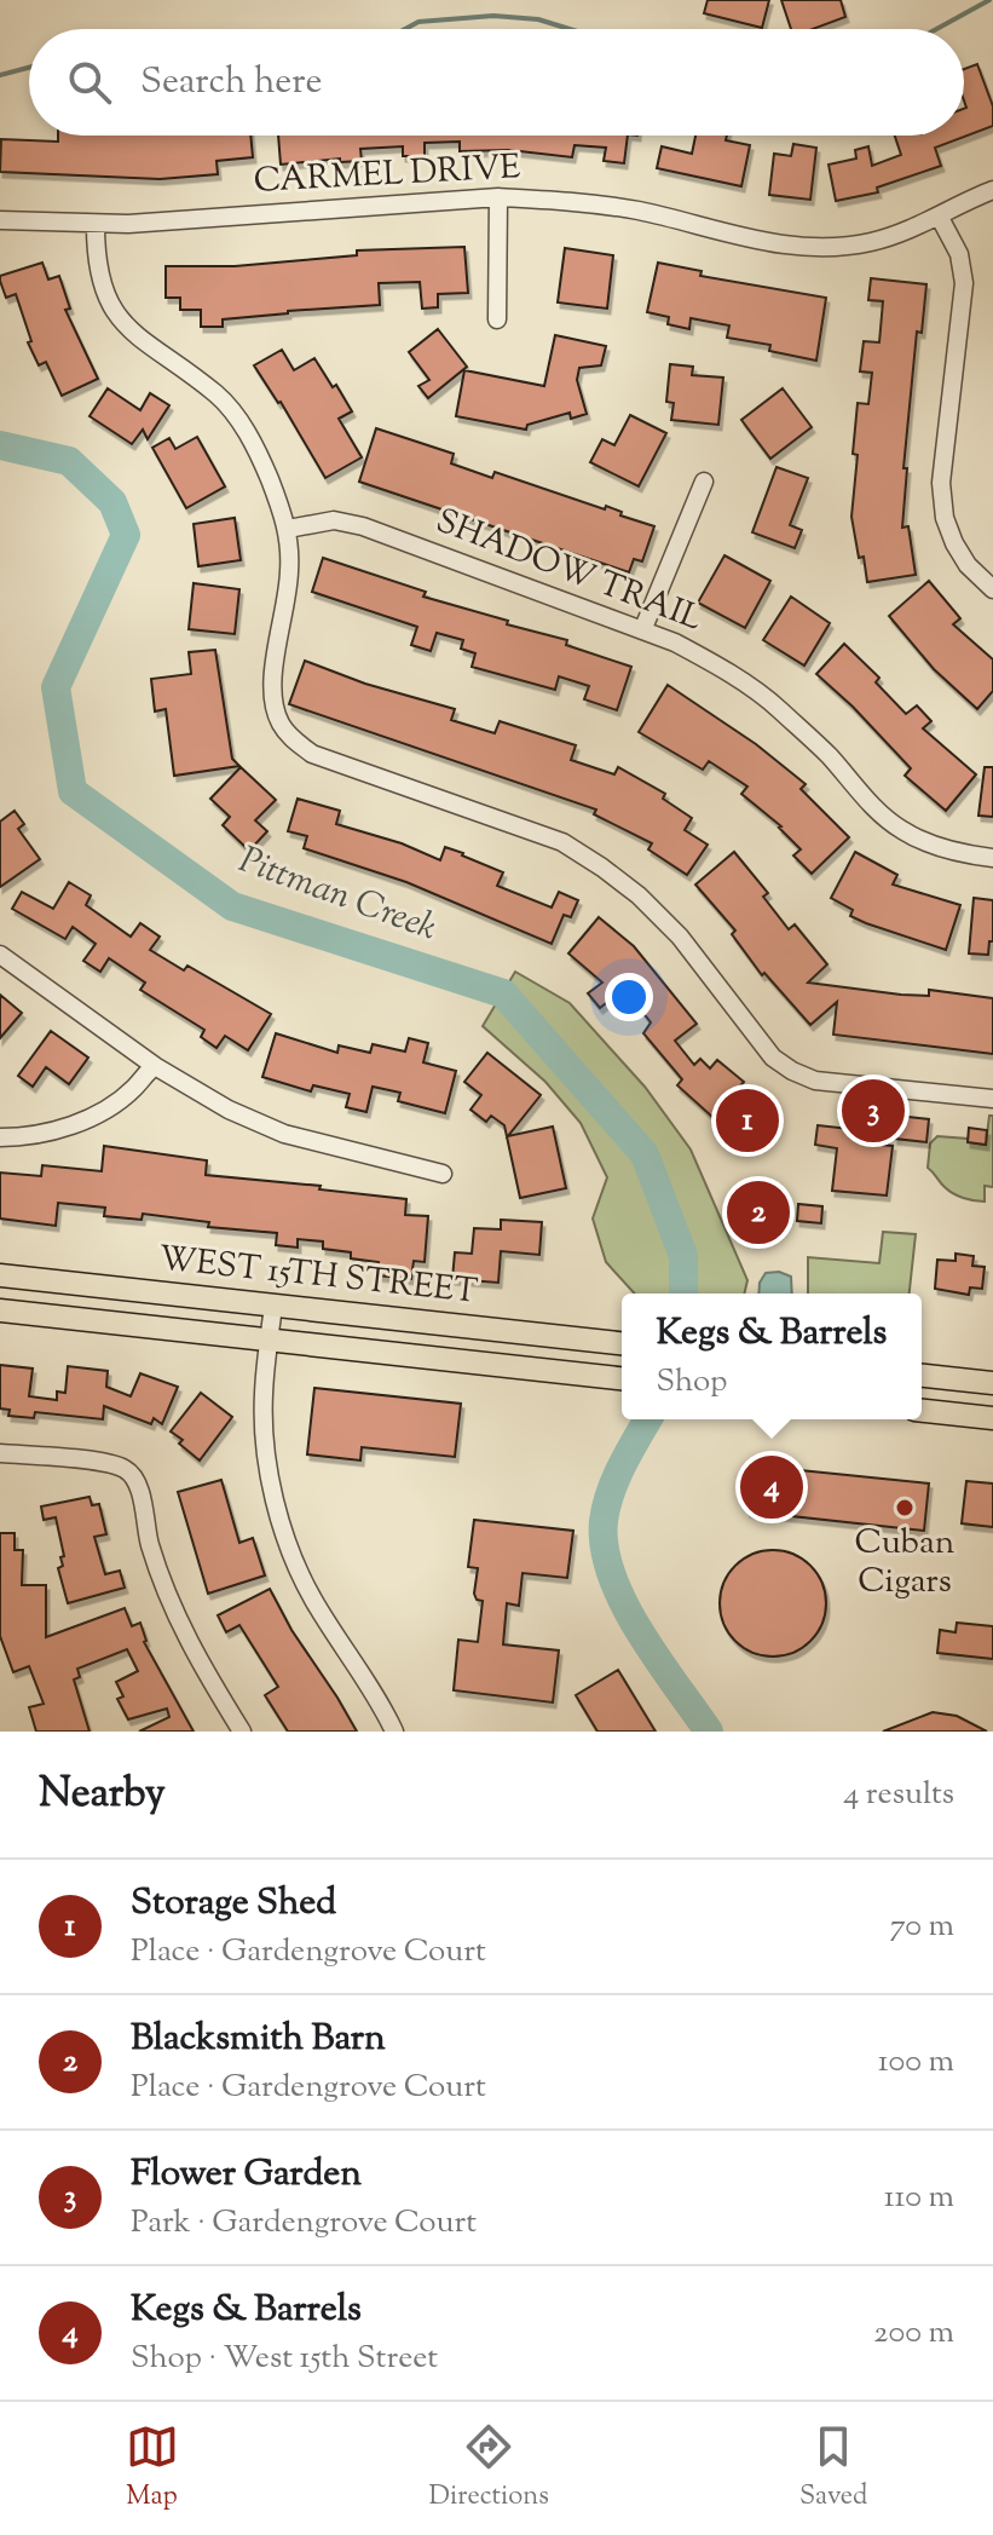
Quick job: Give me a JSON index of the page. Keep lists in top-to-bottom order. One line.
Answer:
{"streets":{"main road":["WEST 15TH STREET"],"street":["CARMEL DRIVE","SHADOW TRAIL"]},"water":["Pittman Creek"],"places":["Cuban Cigars"],"page":{"search":"Search here","pins":["3","1","2","4"],"popup":["Kegs & Barrels","Shop"],"heading":["Nearby","4 results"],"list":[{"mark":"1","name":"Storage Shed","note":"Place · Gardengrove Court","value":"70 m"},{"mark":"2","name":"Blacksmith Barn","note":"Place · Gardengrove Court","value":"100 m"},{"mark":"3","name":"Flower Garden","note":"Park · Gardengrove Court","value":"110 m"},{"mark":"4","name":"Kegs & Barrels","note":"Shop · West 15th Street","value":"200 m"}],"nav":["Map","Directions","Saved"]}}
